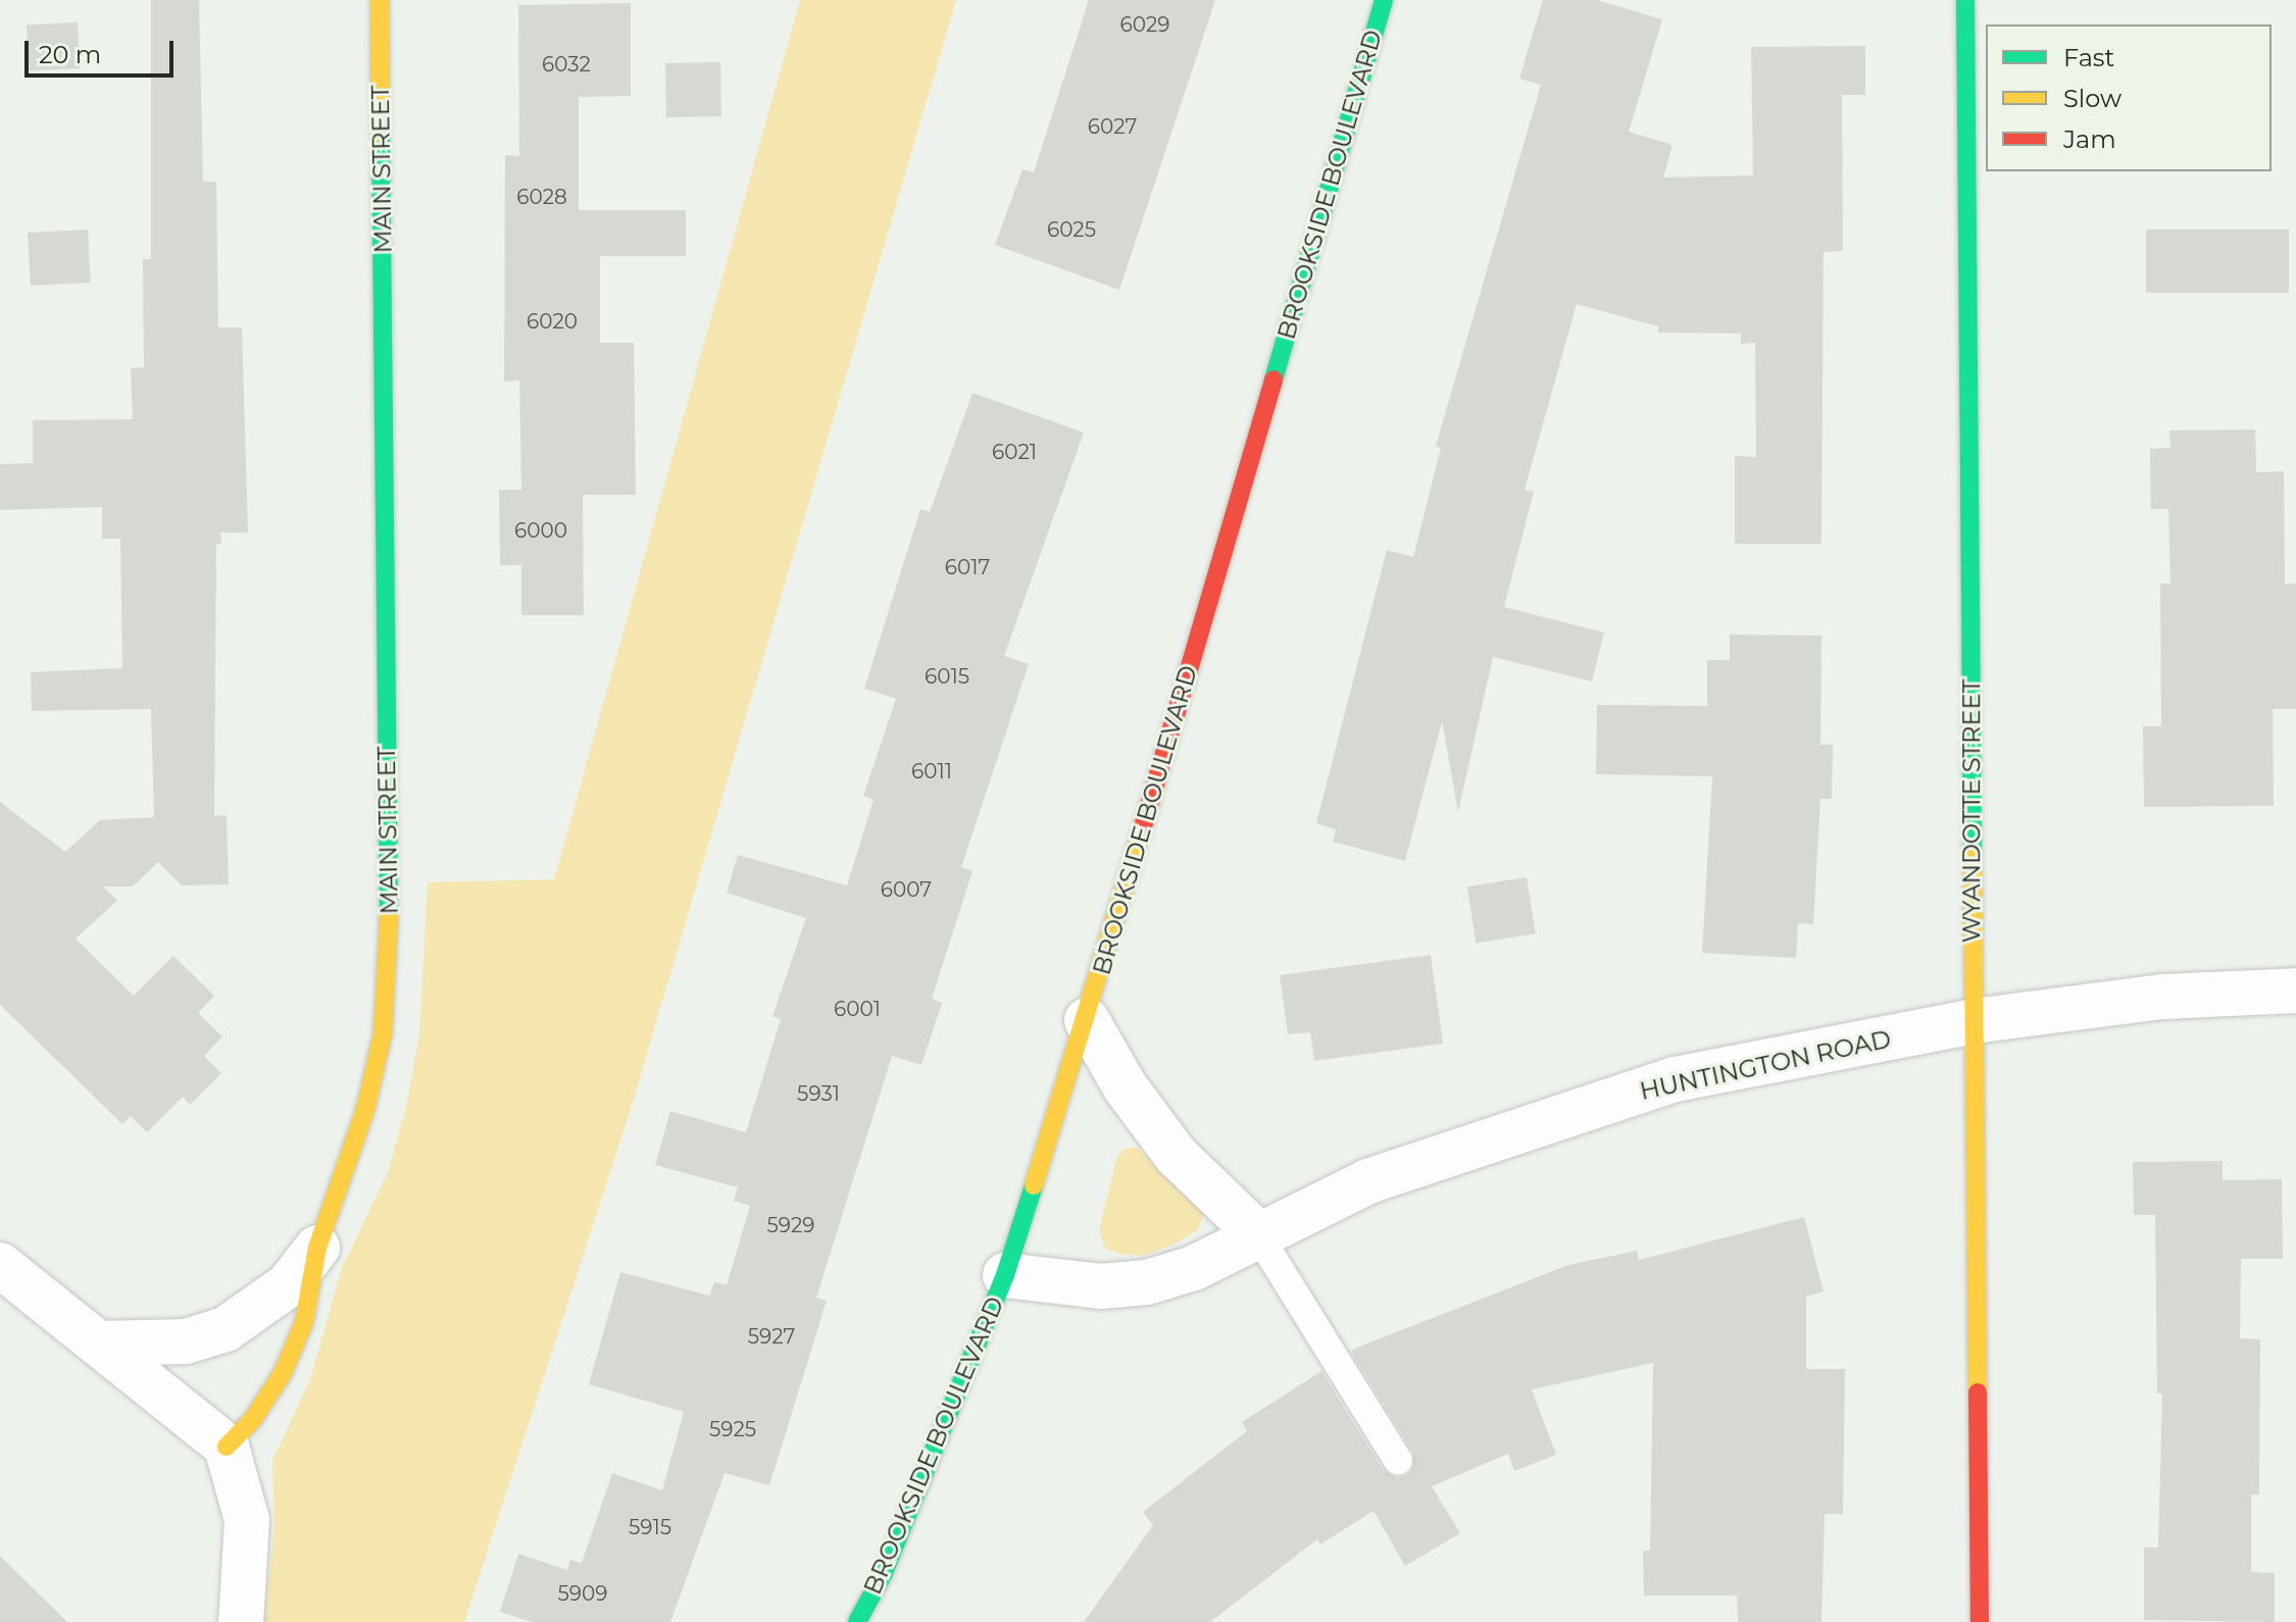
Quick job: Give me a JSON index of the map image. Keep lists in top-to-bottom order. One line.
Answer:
{"streets":{"street":["MAIN STREET","BROOKSIDE BOULEVARD","WYANDOTTE STREET","HUNTINGTON ROAD"]},"crossings":[["BROOKSIDE BOULEVARD","HUNTINGTON ROAD"],["WYANDOTTE STREET","HUNTINGTON ROAD"]],"house_numbers":["6029","6032","6027","6028","6025","6020","6021","6000","6017","6015","6011","6007","6001","5931","5929","5927","5925","5915","5909"],"legend":["Fast","Slow","Jam"],"scale_bar":"20 m"}
